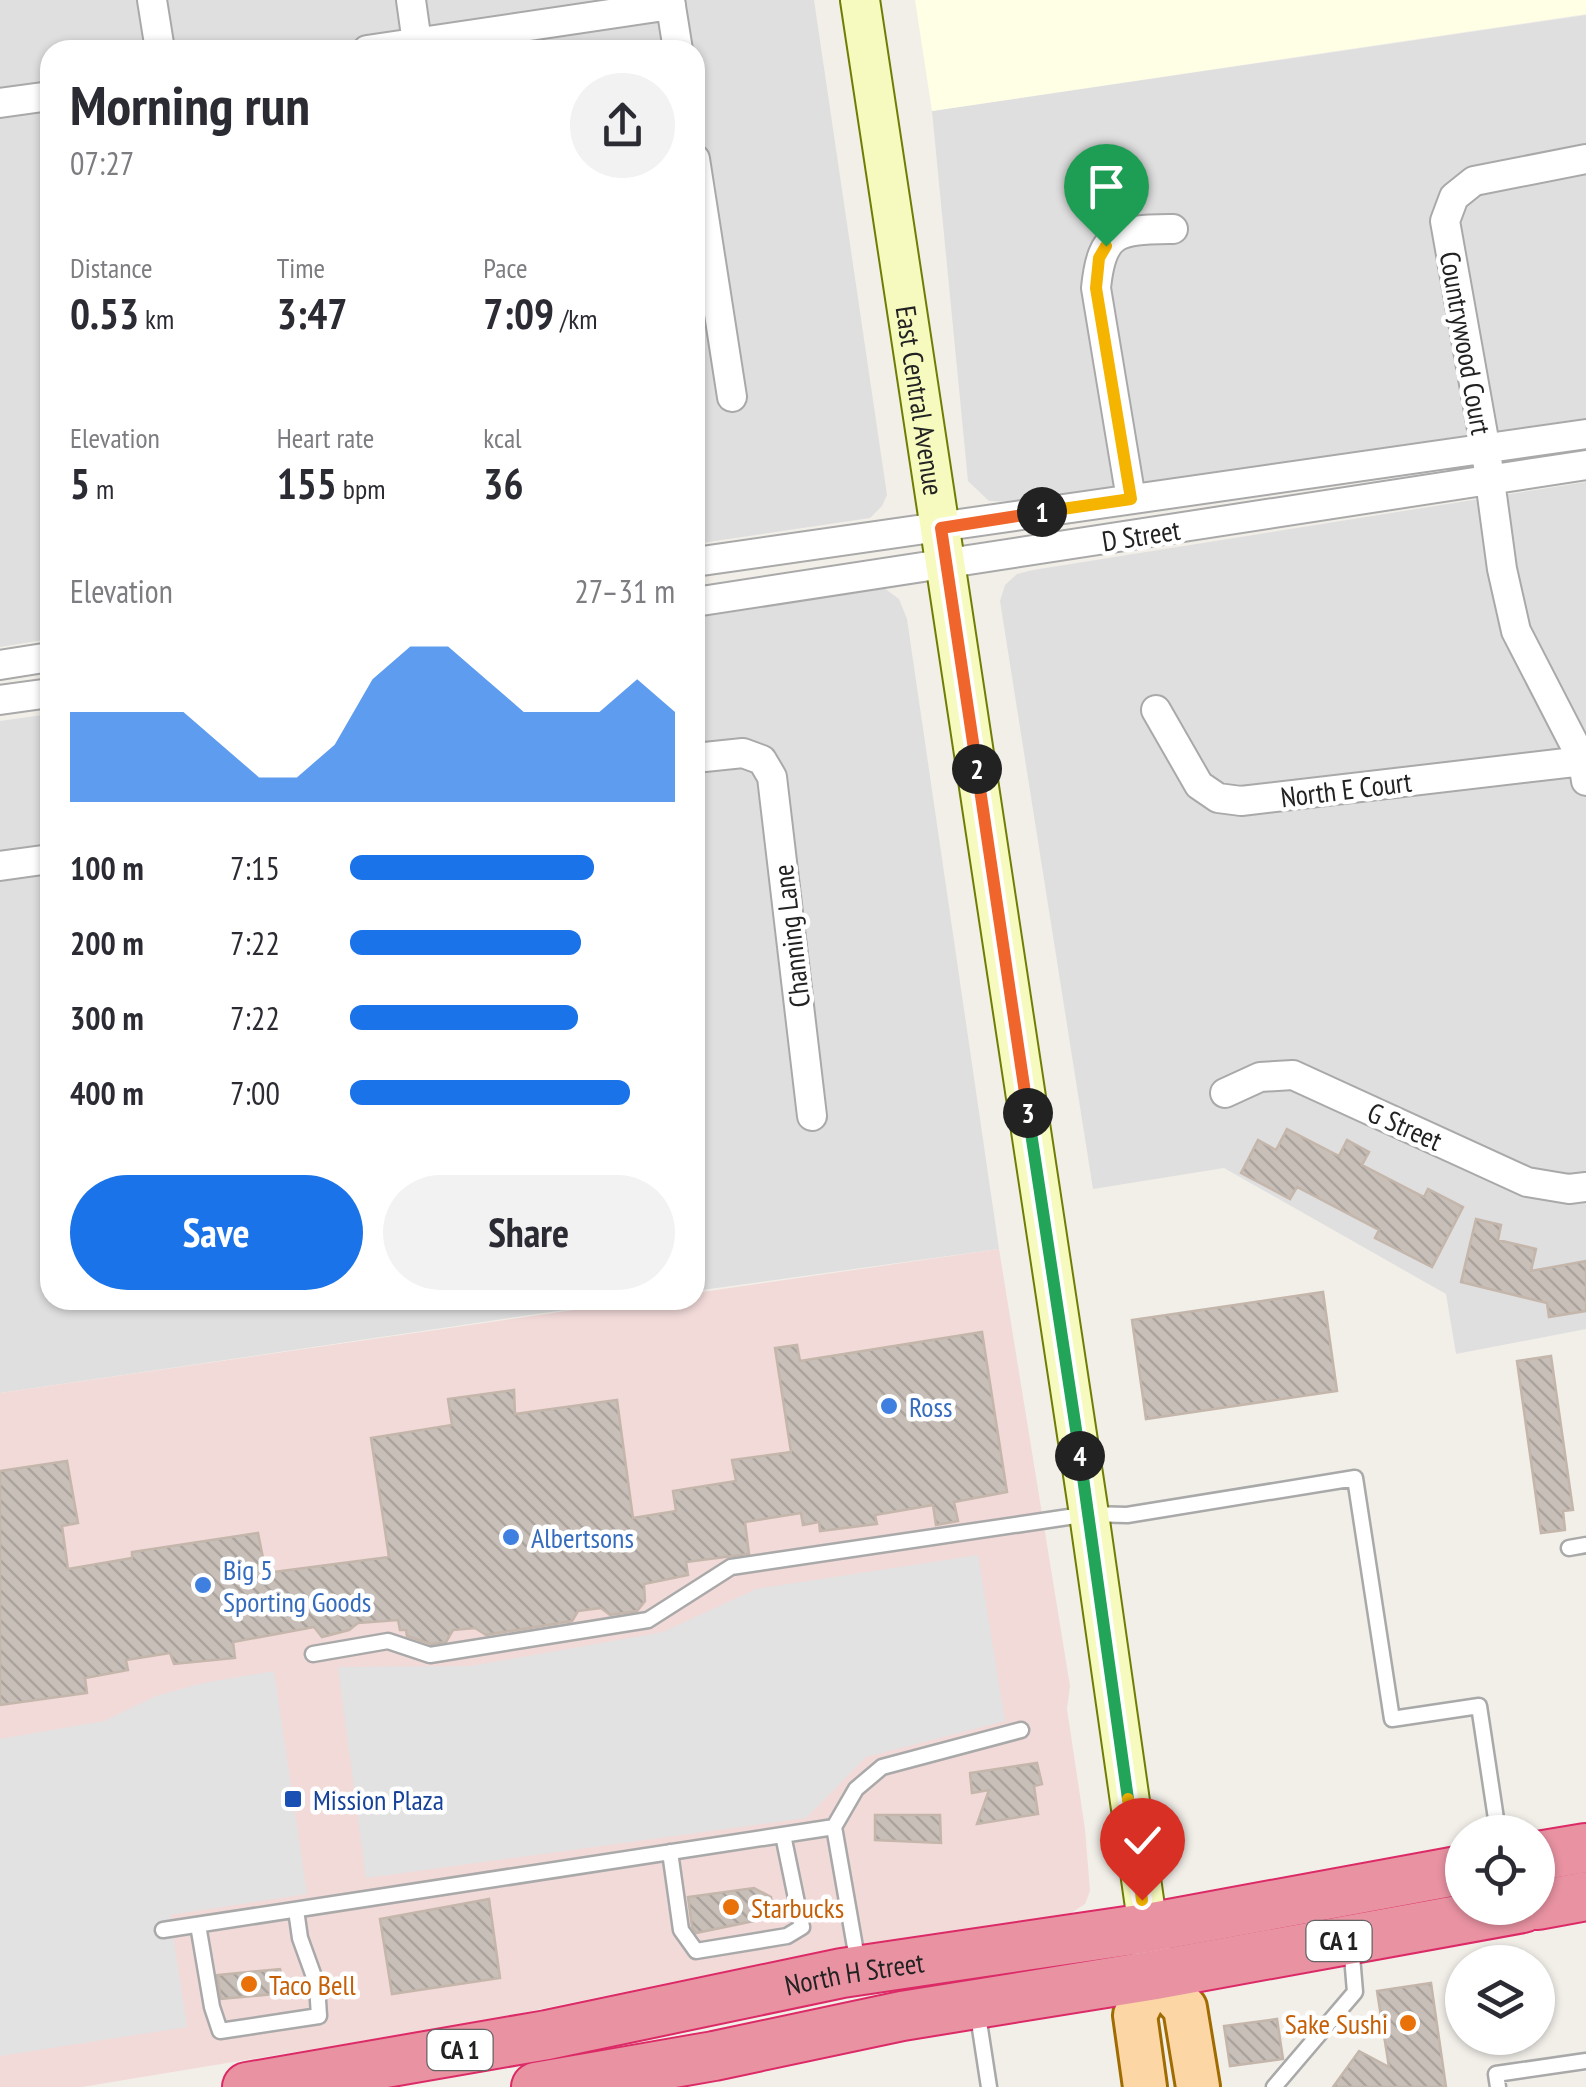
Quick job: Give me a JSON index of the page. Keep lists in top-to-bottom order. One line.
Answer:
{"streets":{"highway":["CA 1","North H Street"],"main road":["East Central Avenue"],"street":["Countrywood Court","D Street","North E Court","Channing Lane","G Street"]},"crossings":[["Countrywood Court","D Street"],["Countrywood Court","North E Court"],["East Central Avenue","D Street"],["East Central Avenue","North H Street"]],"places":{"other":["Ross","Albertsons","Big 5 Sporting Goods","Starbucks","Taco Bell","Sake Sushi"],"transit":["Mission Plaza"]},"page":{"heading":["Morning run","07:27"],"stats":[["Distance","0.53 km"],["Time","3:47"],["Pace","7:09 /km"],["Elevation","5 m"],["Heart rate","155 bpm"],["kcal","36"]],"pins":["1","2","3","4"],"chart":["Elevation","27–31 m"],"list":[{"name":"100 m","note":"7:15"},{"name":"200 m","note":"7:22"},{"name":"300 m","note":"7:22"},{"name":"400 m","note":"7:00"}],"buttons":["Save","Share"]}}
